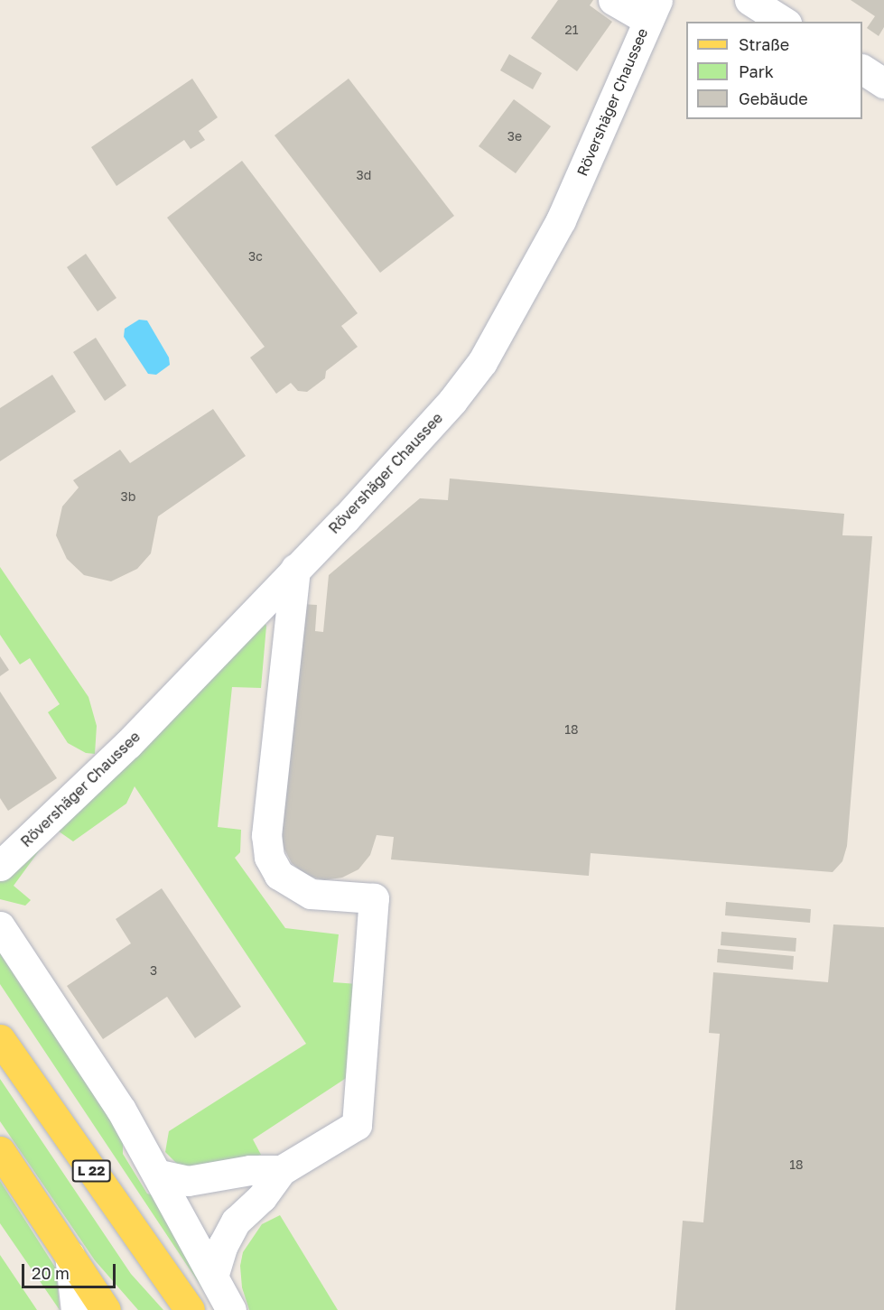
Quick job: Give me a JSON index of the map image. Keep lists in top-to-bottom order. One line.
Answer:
{"streets":{"main road":["L 22"],"street":["Rövershäger Chaussee"]},"house_numbers":["21","3e","3d","3c","3b","18","3","18"],"legend":["Straße","Park","Gebäude"],"scale_bar":"20 m"}
